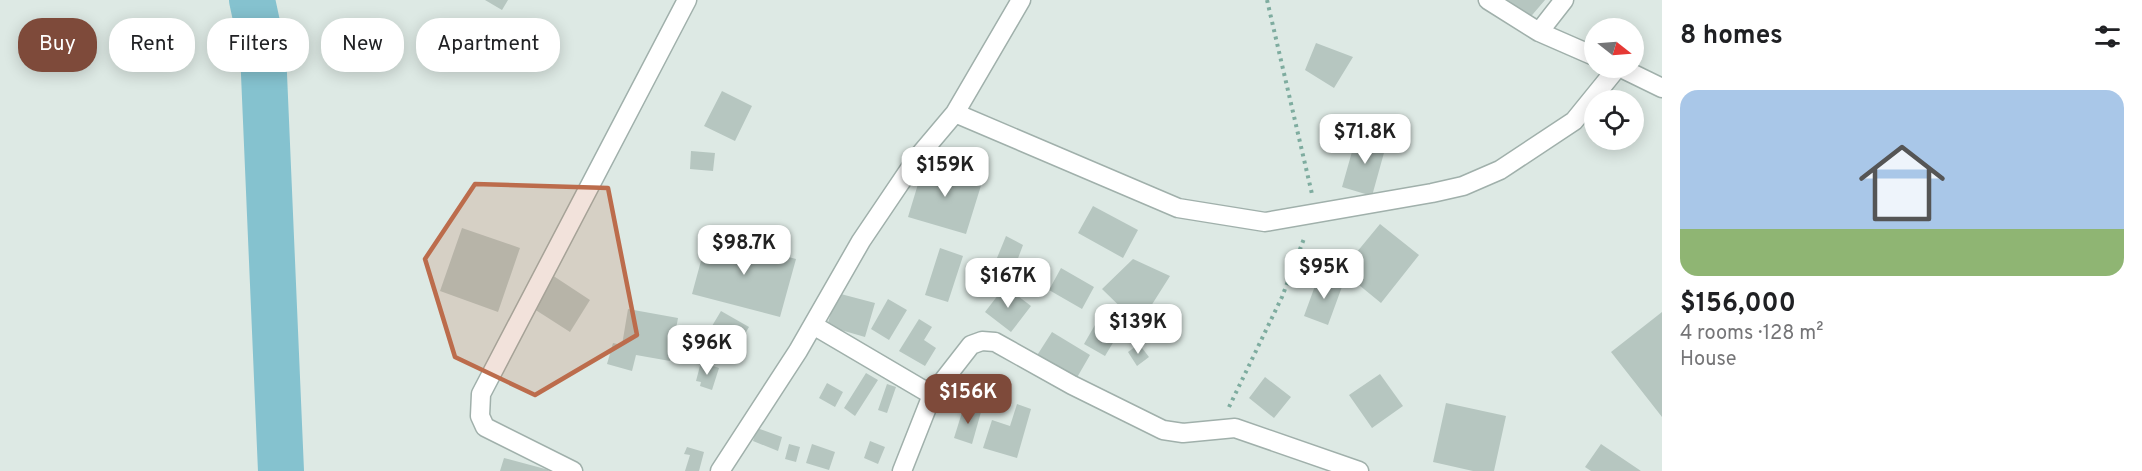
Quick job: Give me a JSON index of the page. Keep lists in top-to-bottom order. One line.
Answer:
{"north":"right","page":{"heading":"8 homes","chip":["Buy","Rent","Filters","New","Apartment"],"list":[{"name":"$156,000","note":"4 rooms · 128 m² · House"}],"price":["$71.8K","$159K","$98.7K","$95K","$167K","$139K","$96K","$156K"]}}
